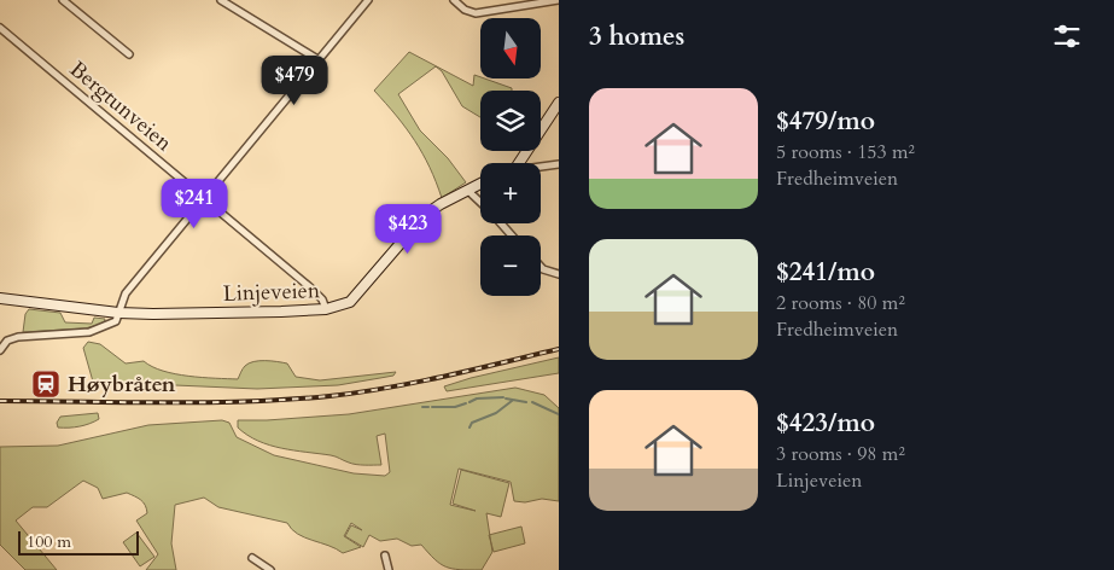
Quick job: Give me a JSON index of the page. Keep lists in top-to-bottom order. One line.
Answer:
{"streets":{"street":["Bergtunveien","Linjeveien"]},"crossings":[["Bergtunveien","Linjeveien"]],"places":{"station":["Høybråten"]},"scale_bar":"100 m","north":"bottom","page":{"heading":"3 homes","map_buttons":["+","−"],"price":["$479","$241","$423"],"list":[{"name":"$479/mo","note":"5 rooms · 153 m² · Fredheimveien"},{"name":"$241/mo","note":"2 rooms · 80 m² · Fredheimveien"},{"name":"$423/mo","note":"3 rooms · 98 m² · Linjeveien"}],"scale":"100 m"}}
